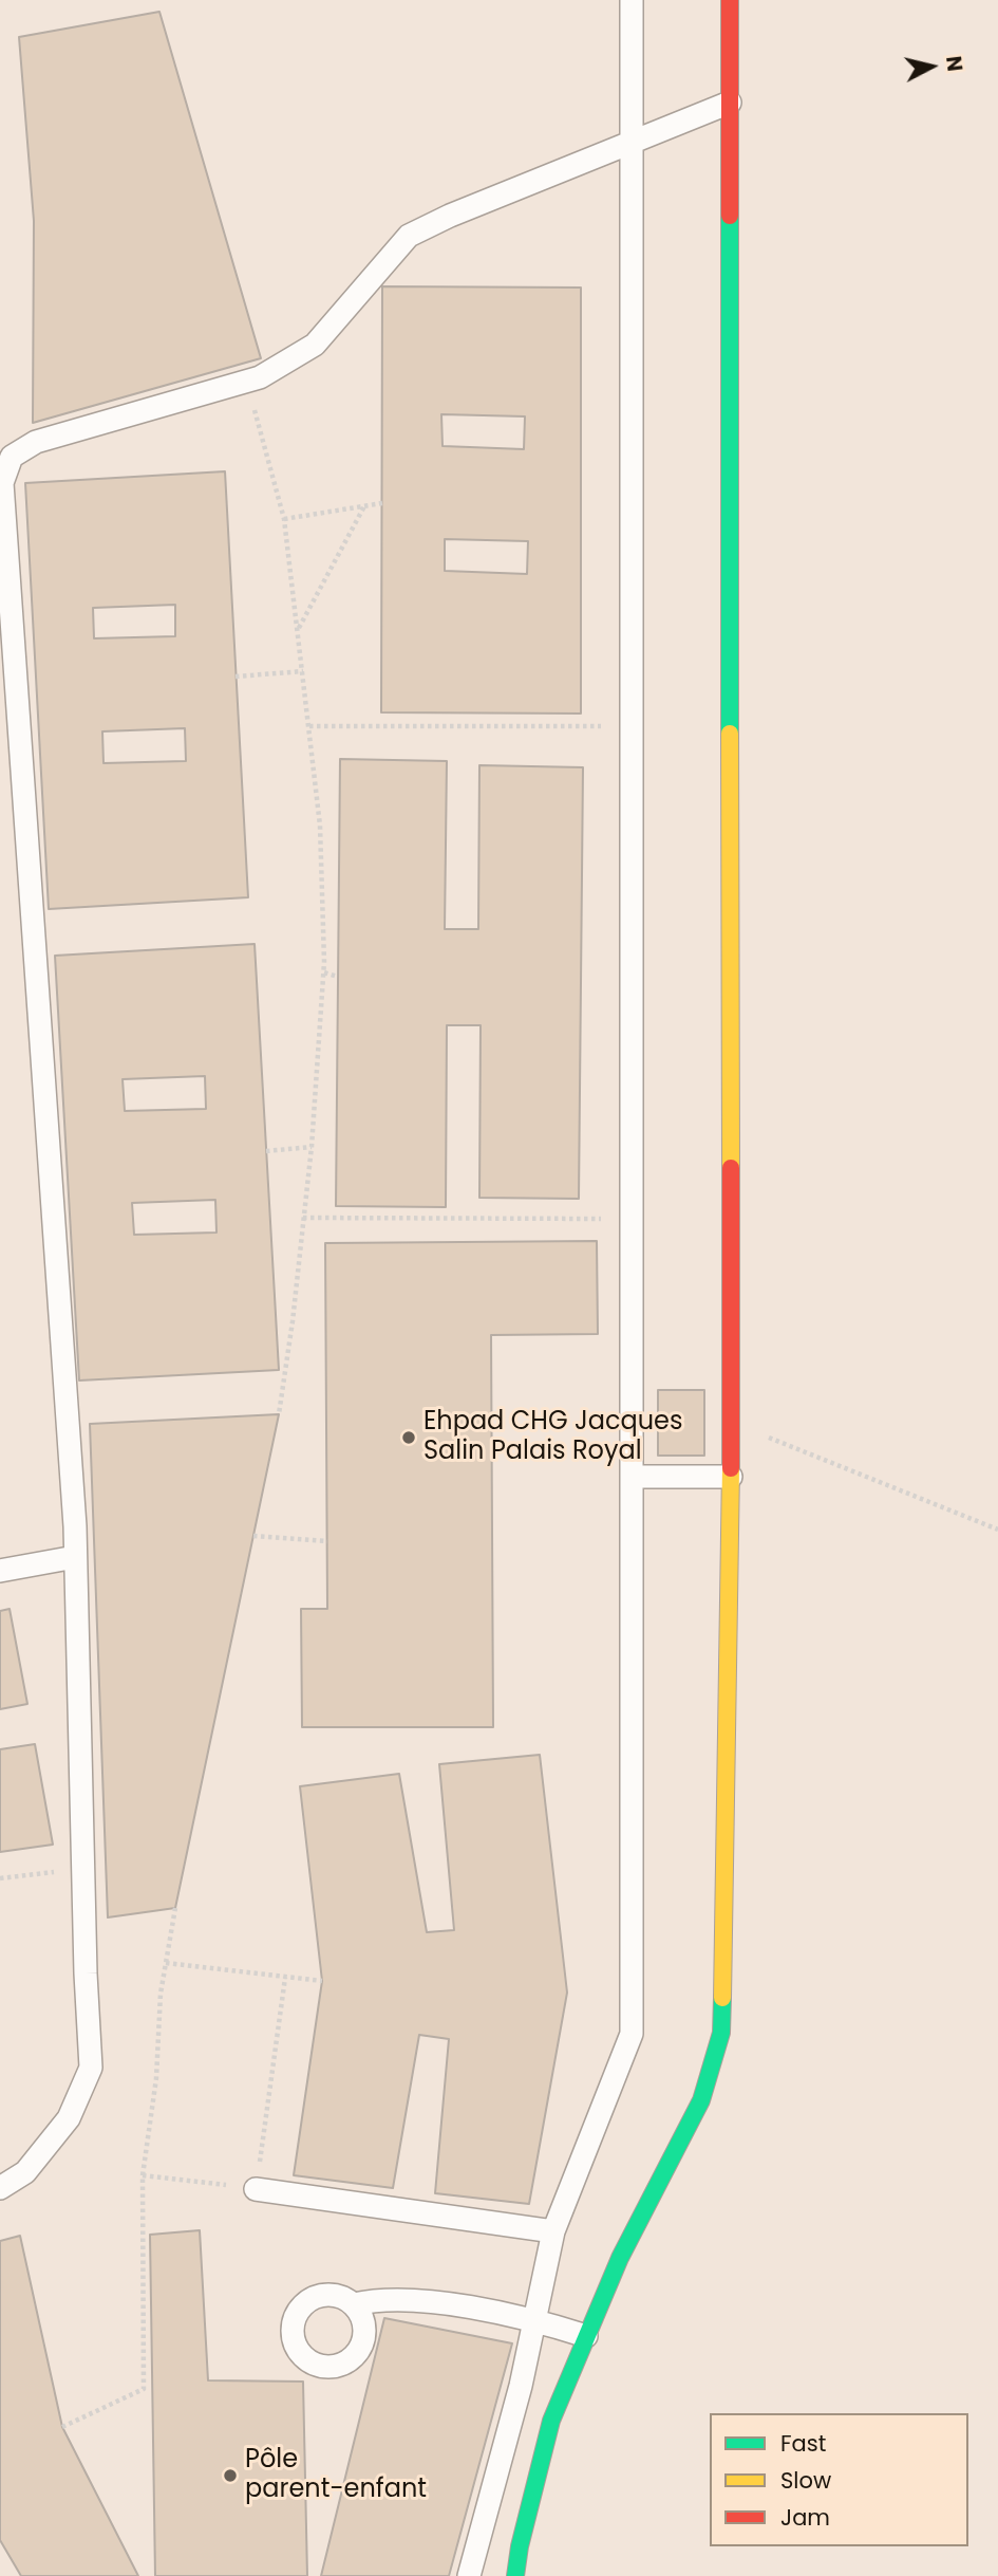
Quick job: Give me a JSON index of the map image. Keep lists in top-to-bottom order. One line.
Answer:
{"places":["Ehpad CHG Jacques Salin Palais Royal","Pôle parent-enfant"],"legend":["Fast","Slow","Jam"],"north":"right"}
